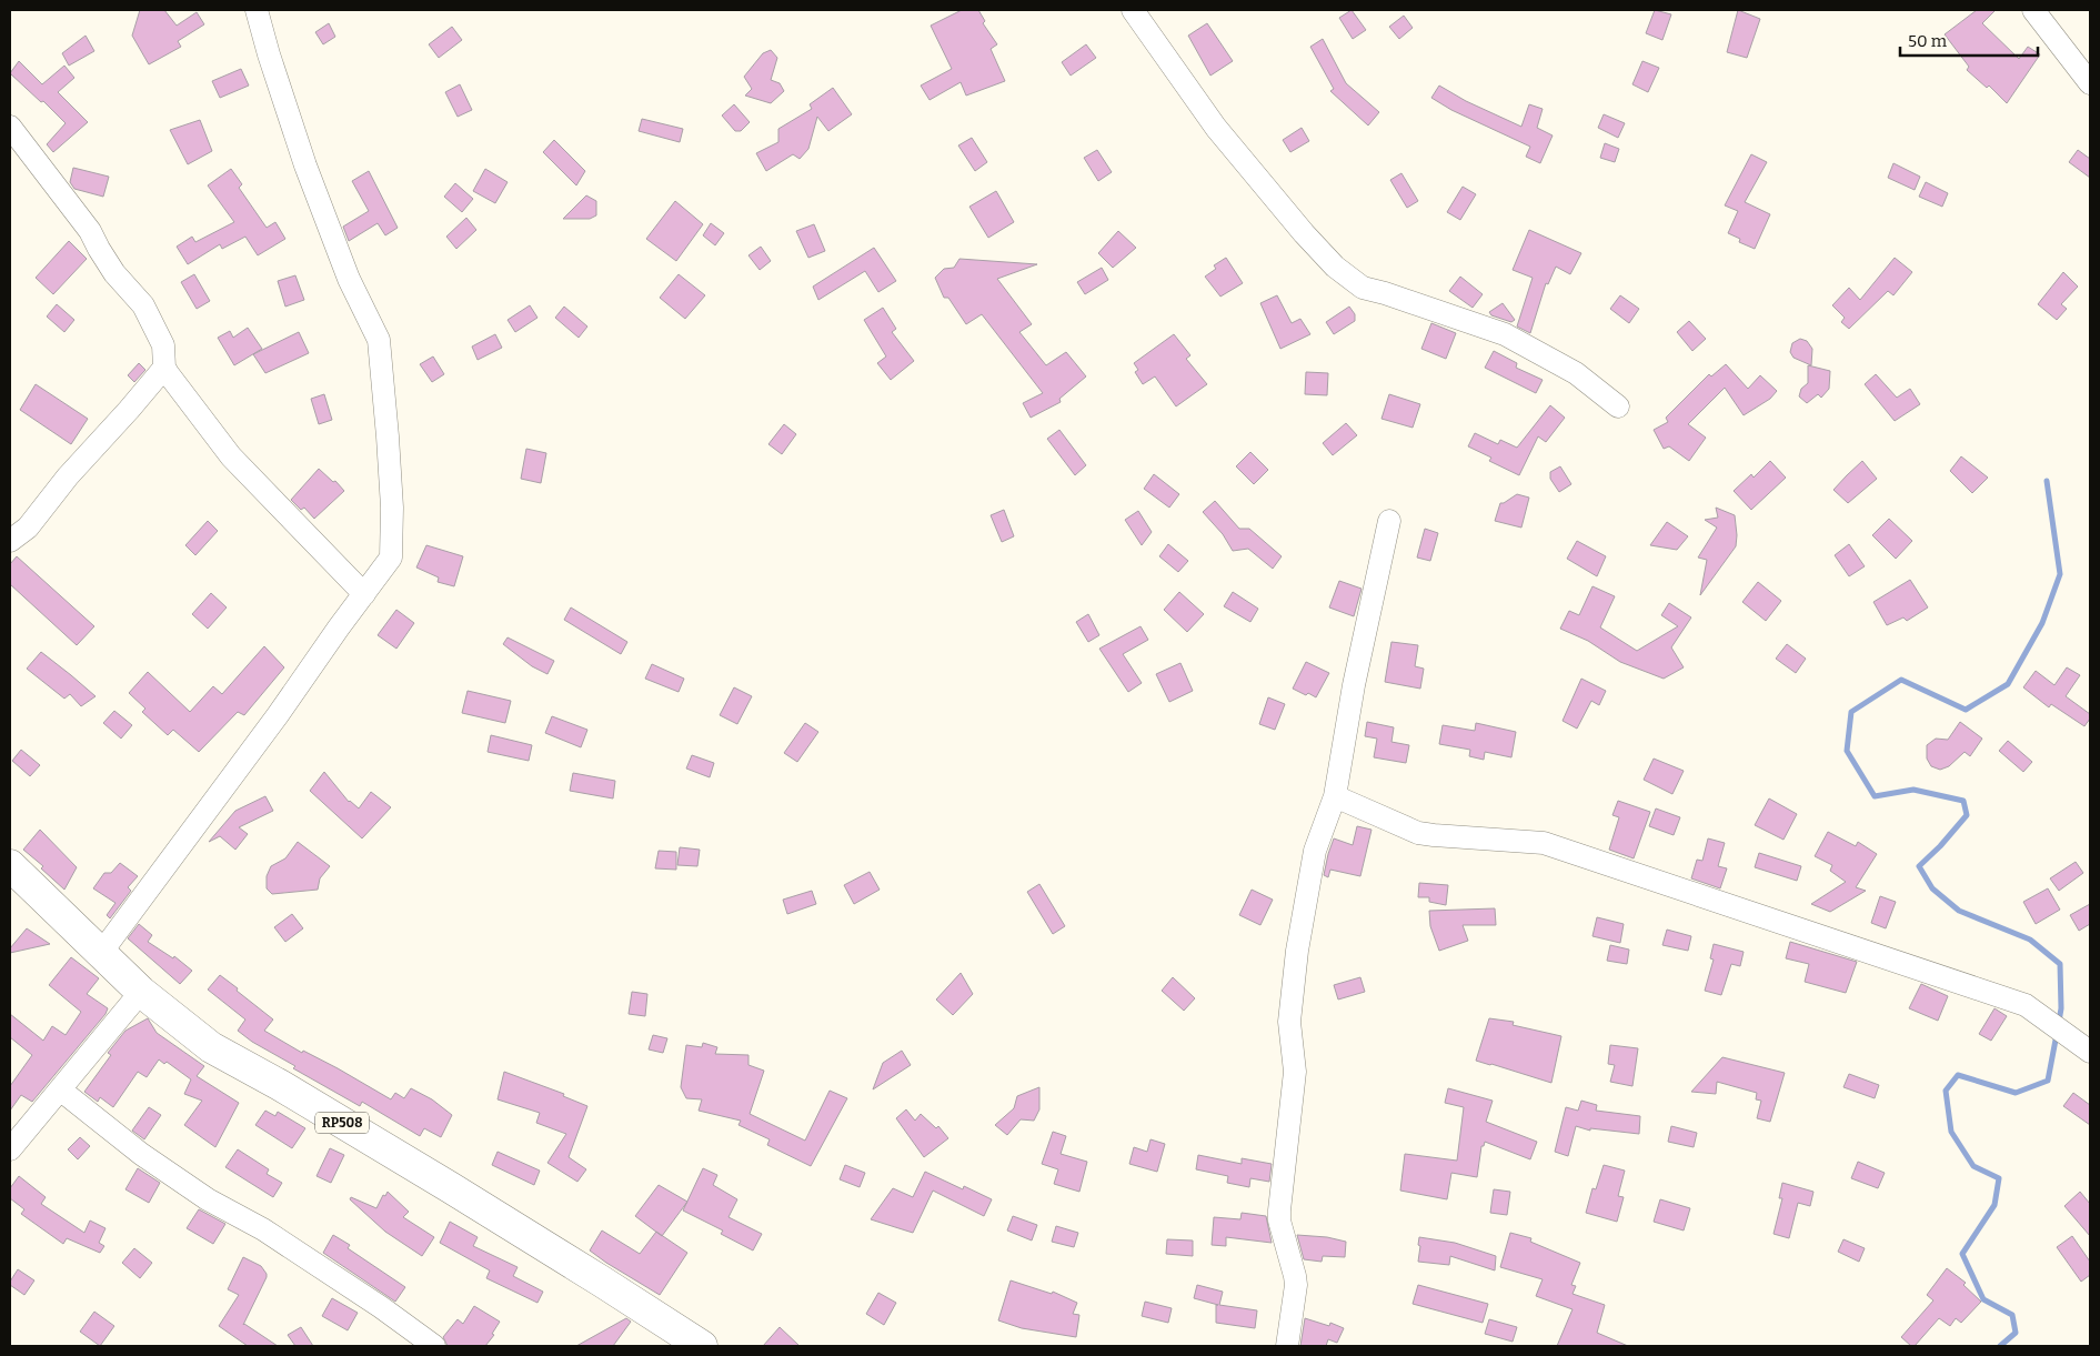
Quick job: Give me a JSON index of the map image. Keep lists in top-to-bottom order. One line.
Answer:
{"streets":{"main road":["RP508"]},"scale_bar":"50 m"}
